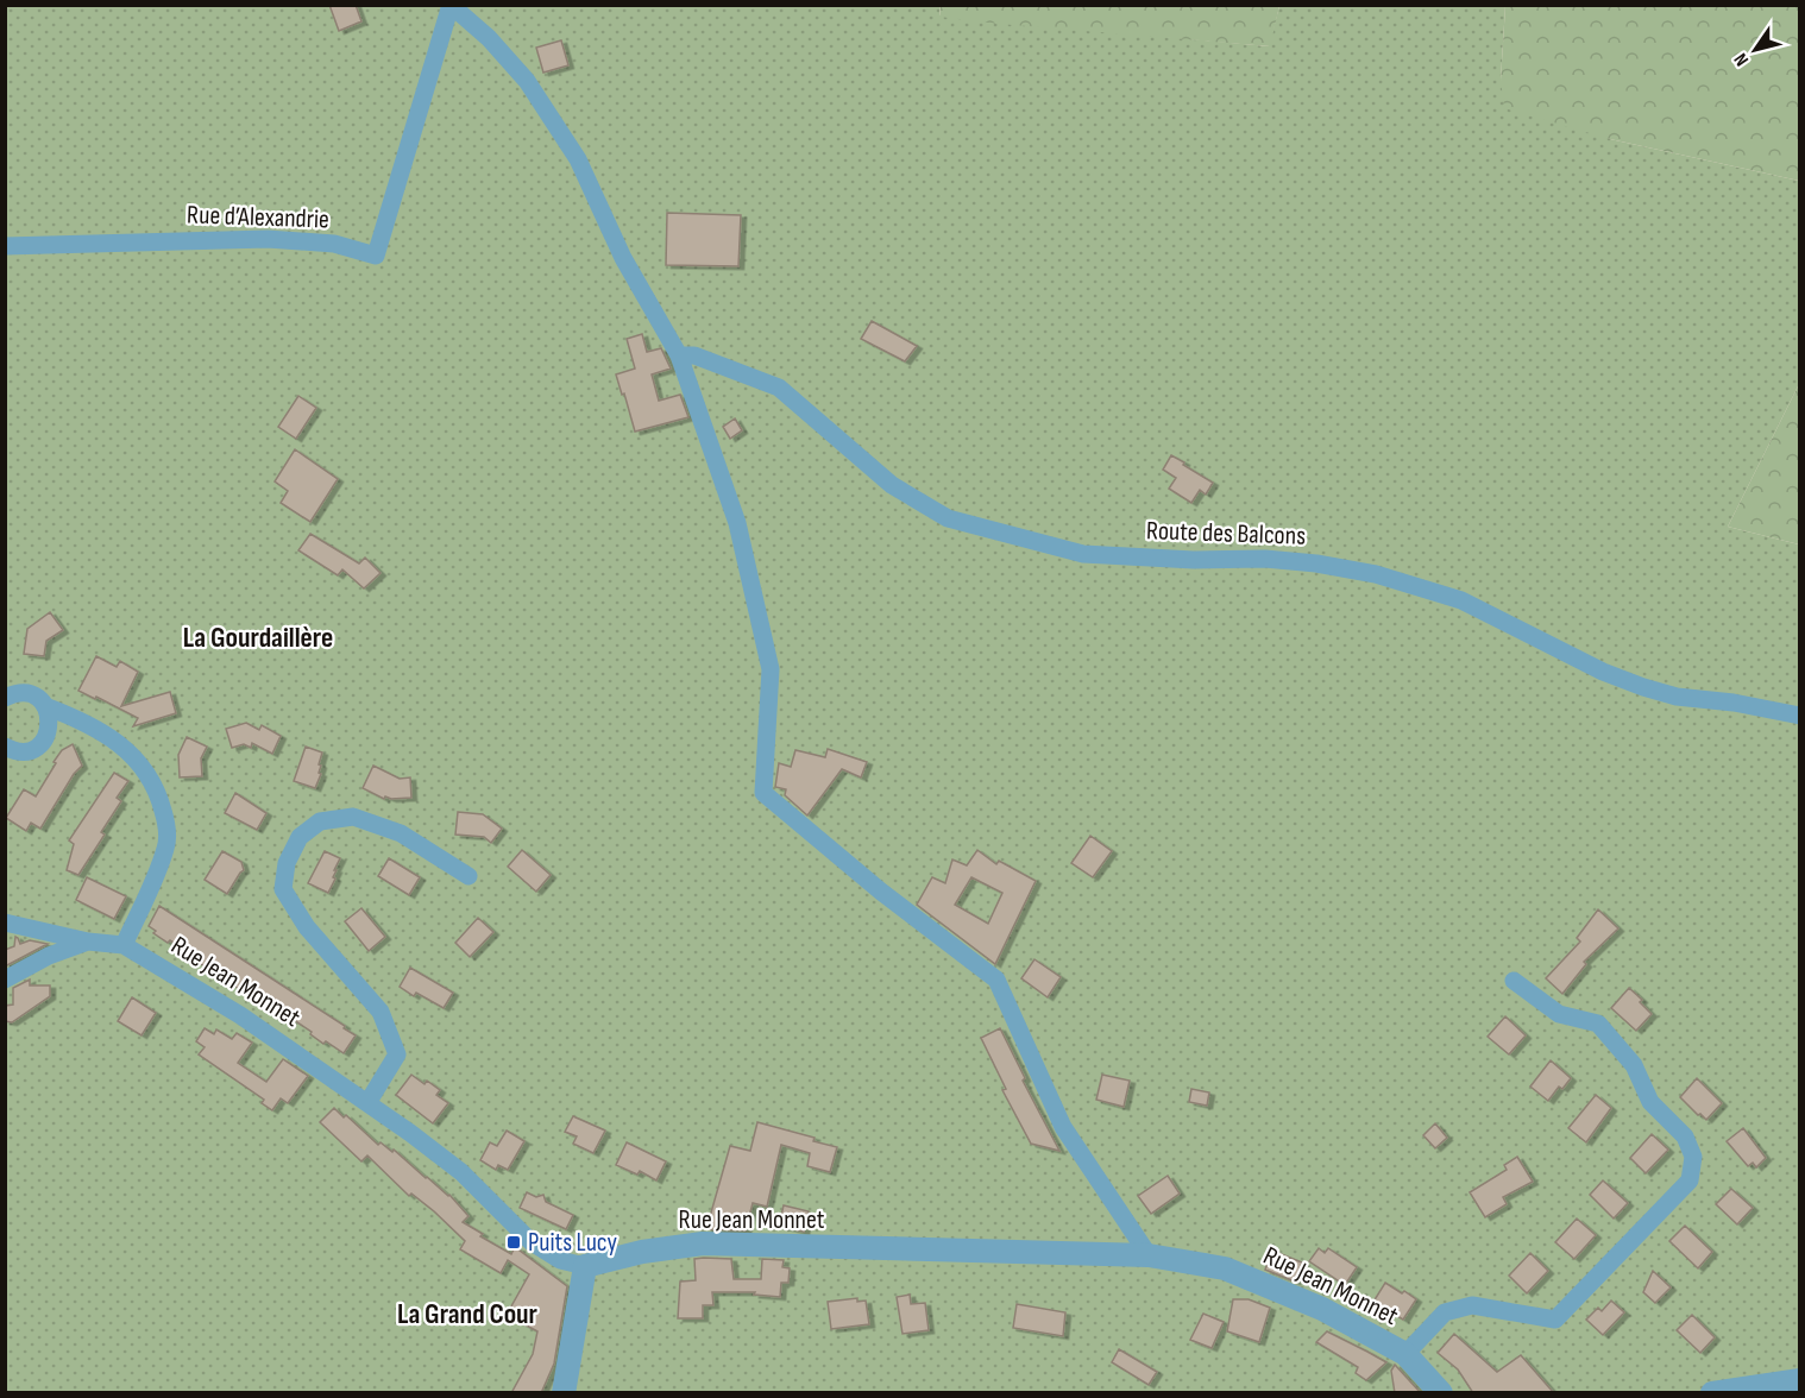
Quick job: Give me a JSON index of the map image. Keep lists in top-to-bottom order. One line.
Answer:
{"streets":{"street":["Rue d’Alexandrie","Route des Balcons","Rue Jean Monnet"]},"districts":["La Gourdaillère","La Grand Cour"],"places":{"transit":["Puits Lucy"]},"north":"bottom left"}
